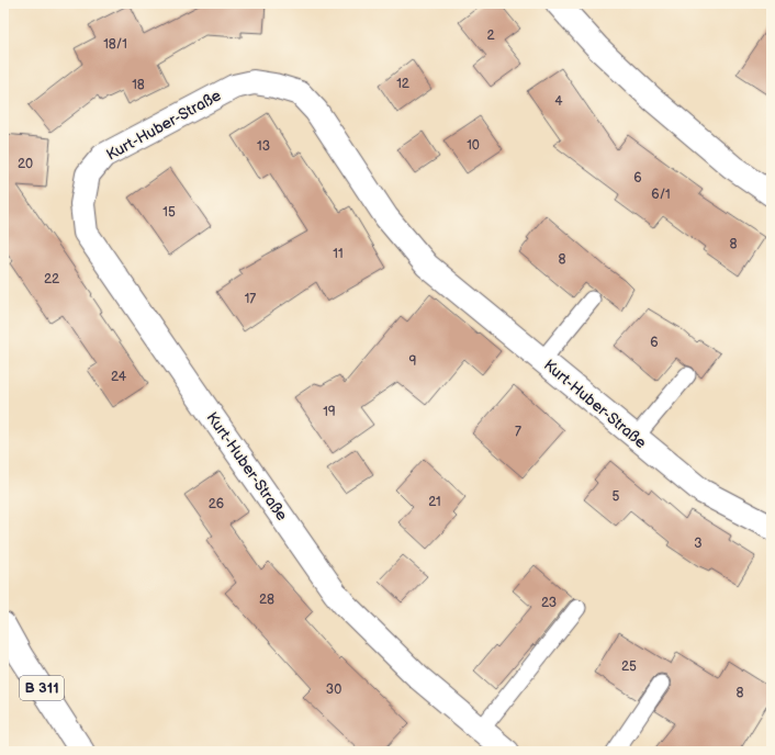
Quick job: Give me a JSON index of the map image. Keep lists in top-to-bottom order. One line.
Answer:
{"streets":{"street":["Kurt-Huber-Straße","B 311"]},"house_numbers":["2","18/1","12","18","4","10","13","20","6","6/1","15","8","11","8","22","17","6","9","24","19","7","5","21","26","3","28","23","25","30","8"]}
